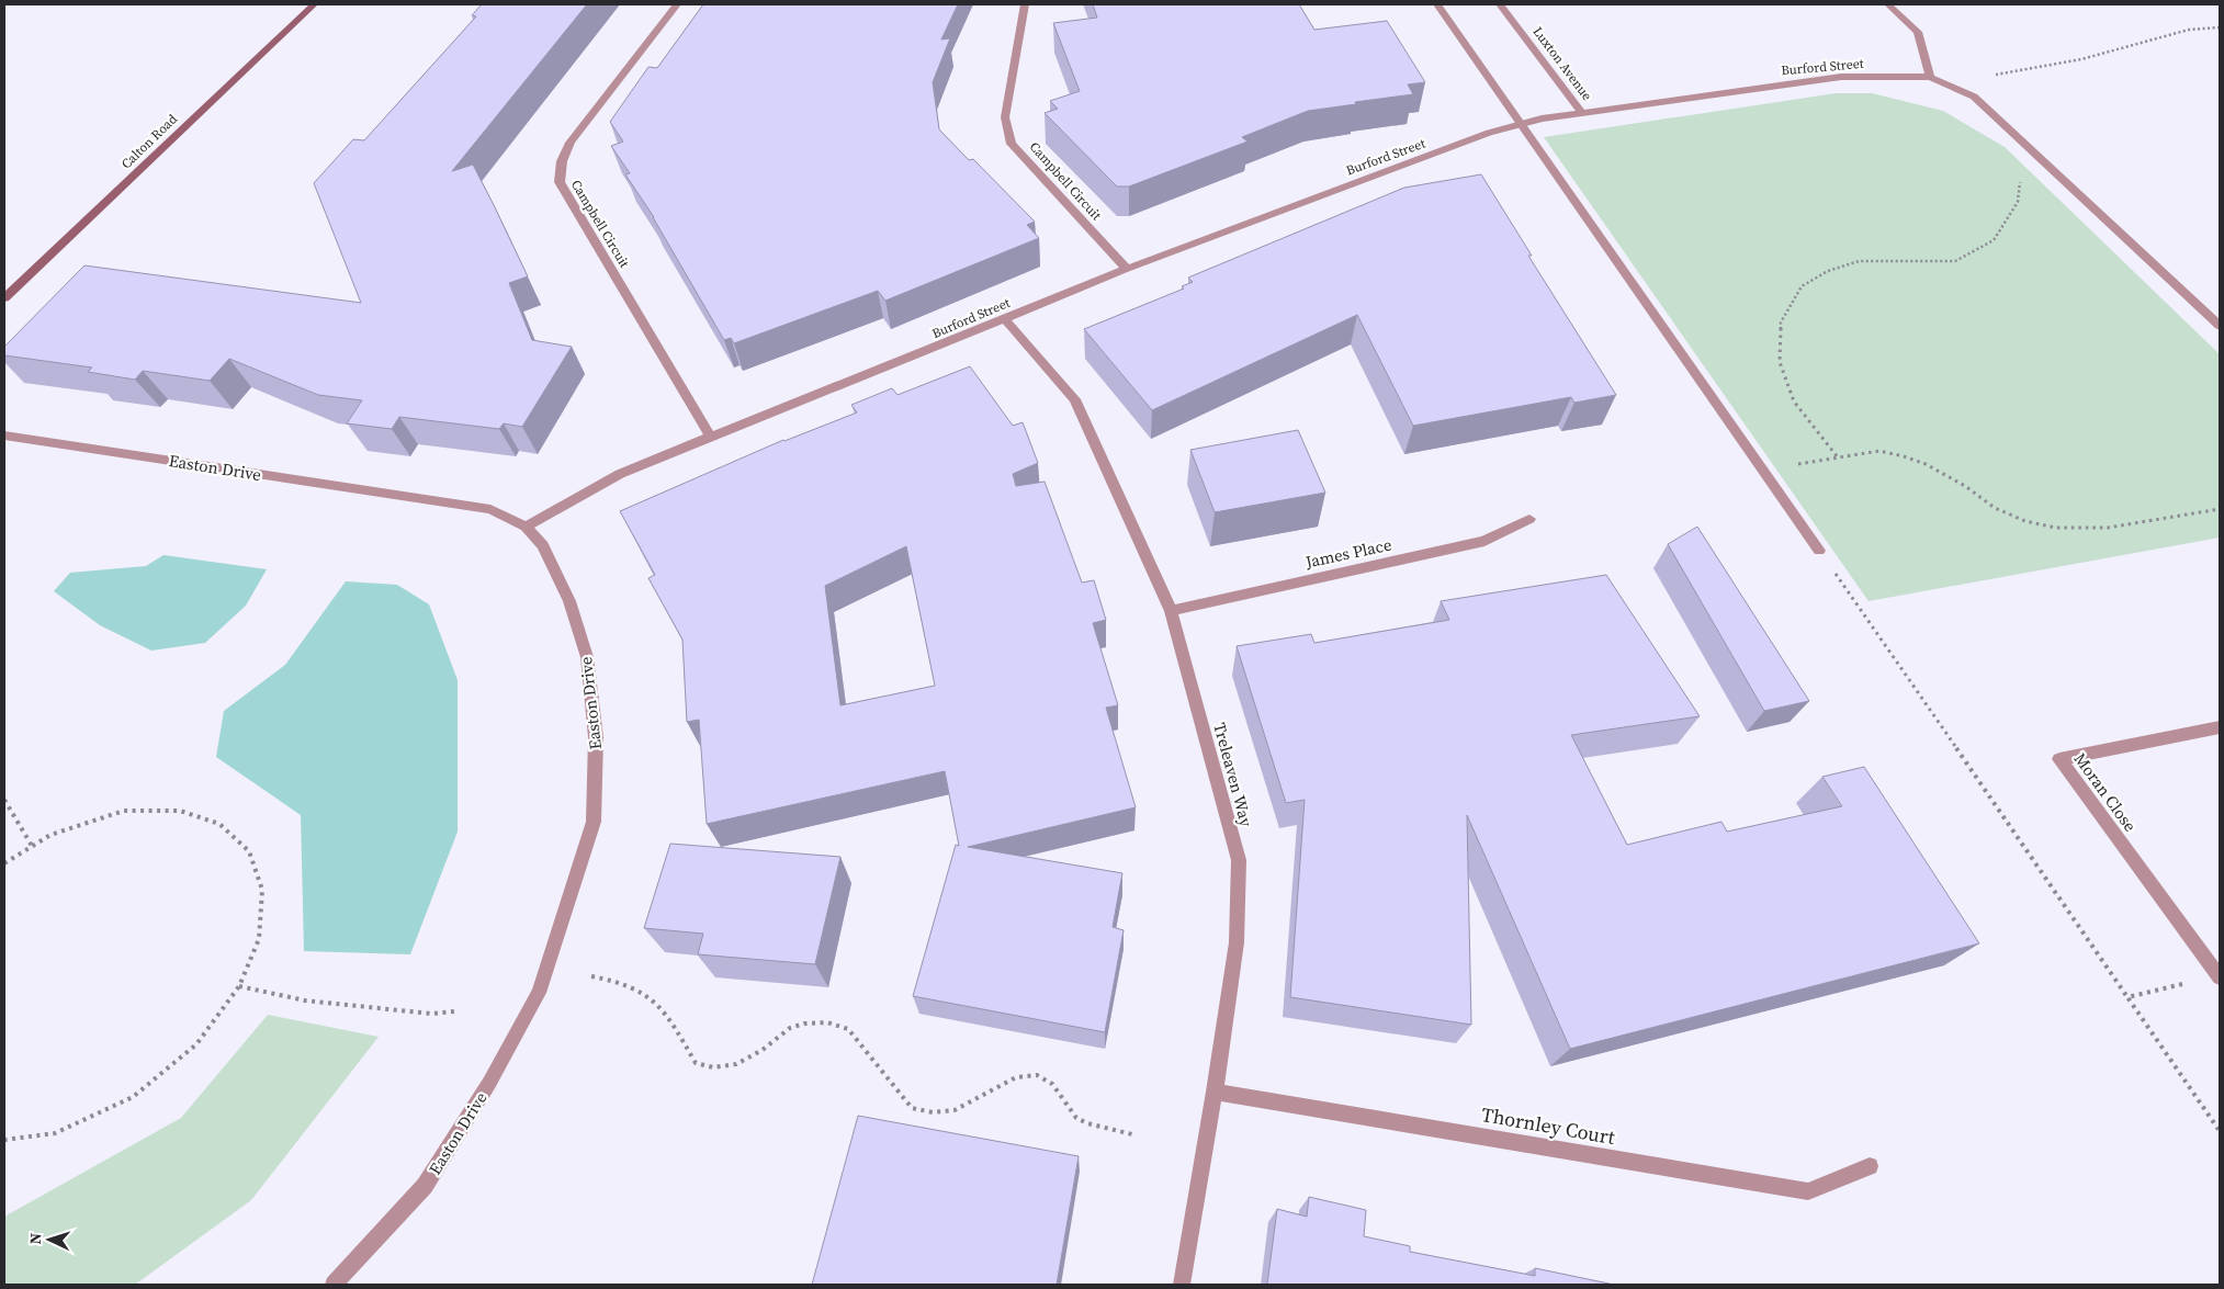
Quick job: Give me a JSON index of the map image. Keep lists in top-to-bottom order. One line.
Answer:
{"streets":{"main road":["Calton Road"],"street":["Luxton Avenue","Burford Street","Campbell Circuit","Easton Drive","James Place","Treleaven Way","Moran Close","Thornley Court"]},"crossings":[["Luxton Avenue","Burford Street"],["Burford Street","Campbell Circuit"],["Burford Street","Easton Drive"],["Burford Street","Treleaven Way"],["James Place","Treleaven Way"],["Treleaven Way","Thornley Court"]],"north":"left"}
